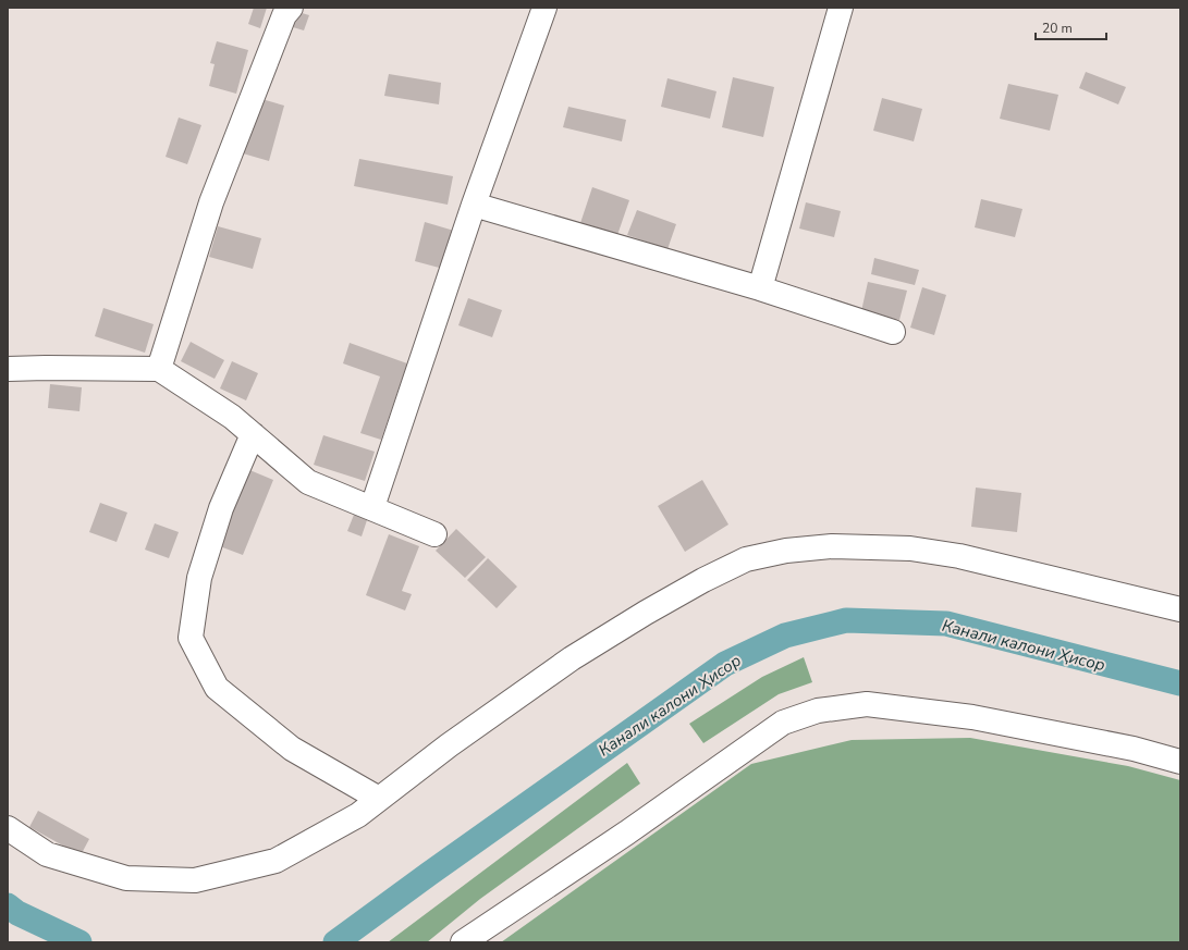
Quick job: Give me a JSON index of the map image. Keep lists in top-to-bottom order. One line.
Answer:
{"water":["Канали калони Ҳисор"],"scale_bar":"20 m"}
